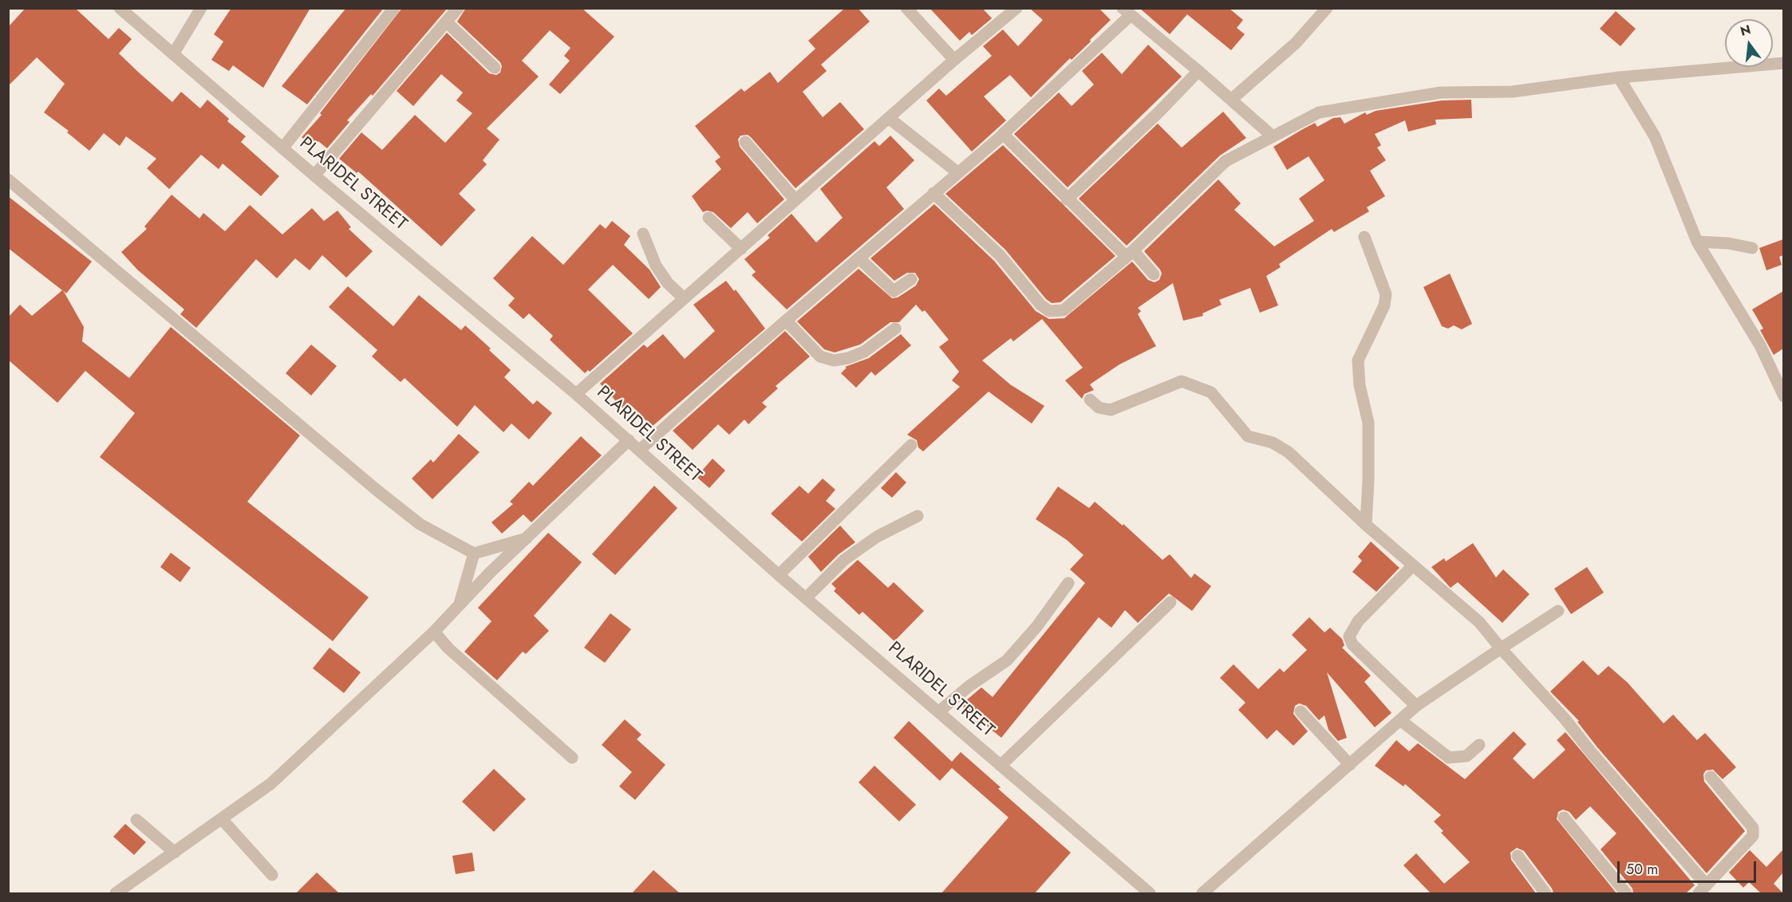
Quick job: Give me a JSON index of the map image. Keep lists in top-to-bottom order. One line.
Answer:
{"streets":{"street":["PLARIDEL STREET"]},"scale_bar":"50 m","north":"top"}
